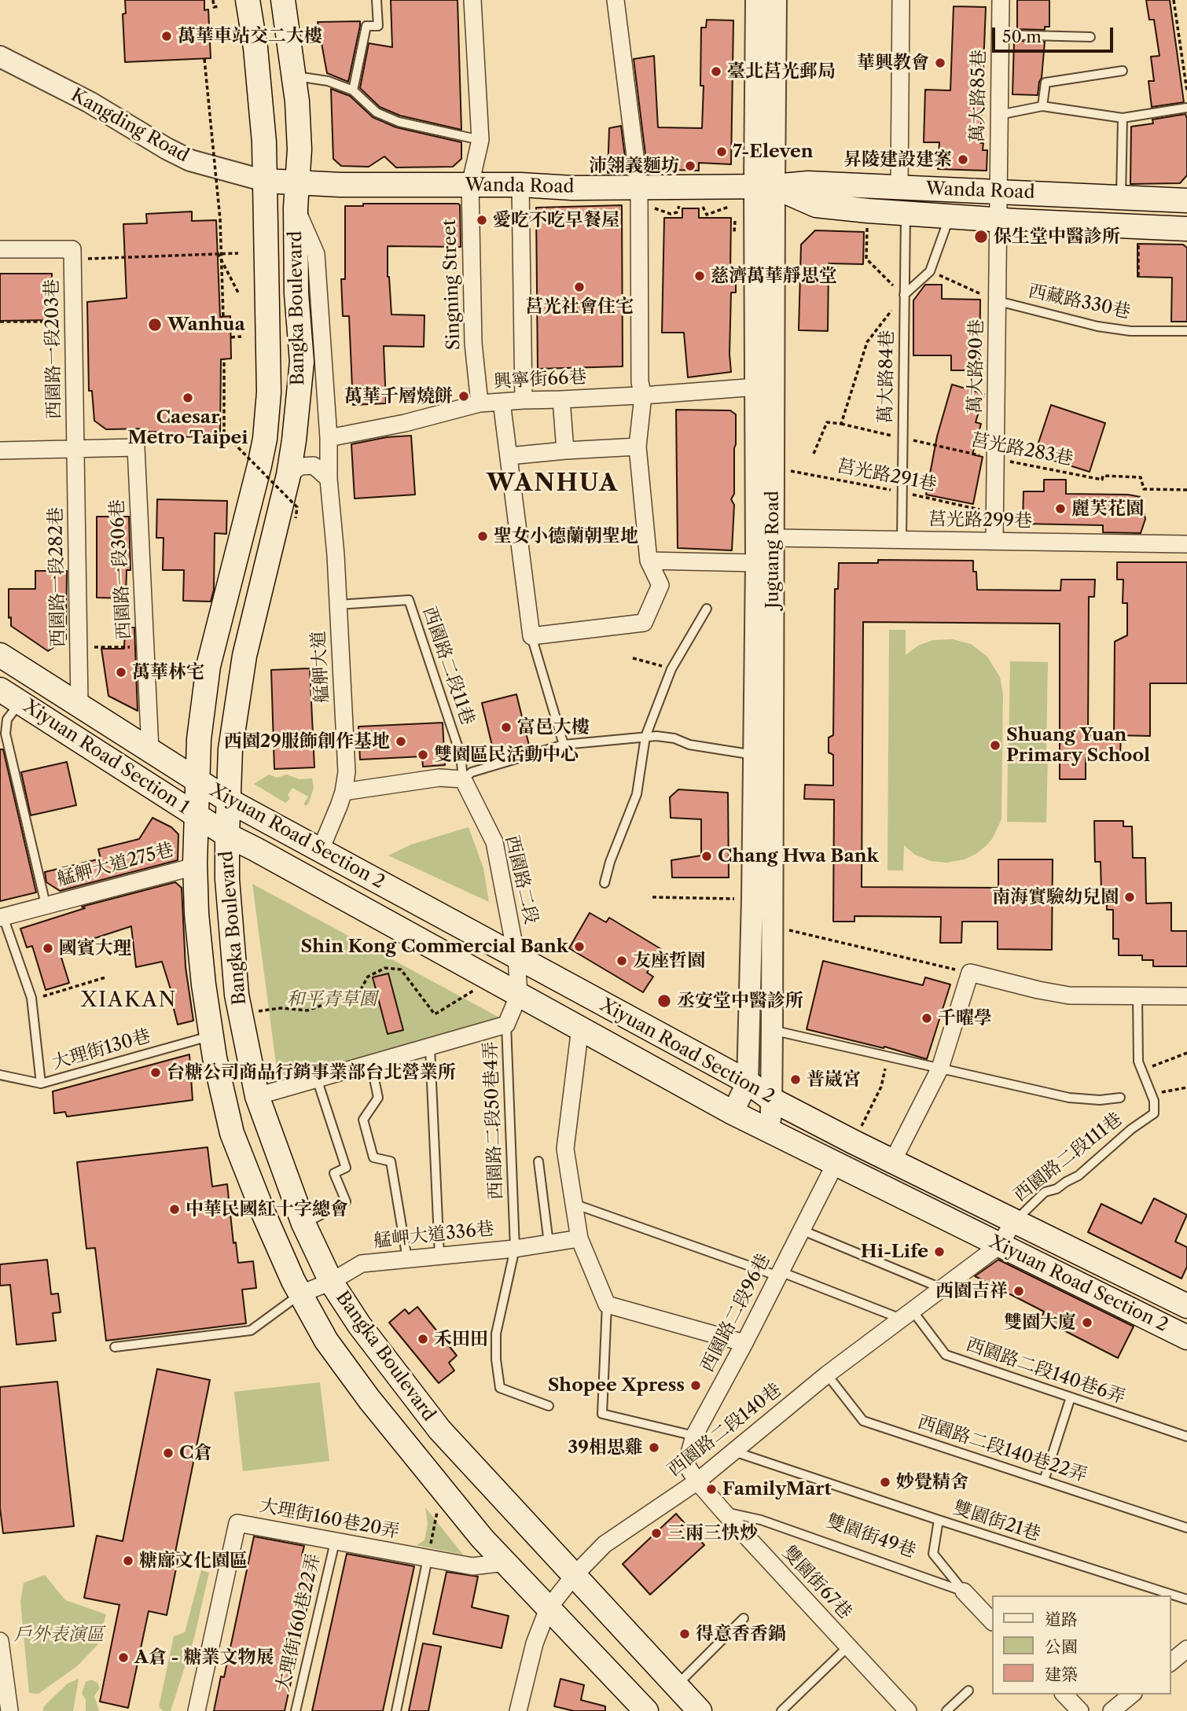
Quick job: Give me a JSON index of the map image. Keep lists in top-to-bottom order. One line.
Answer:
{"streets":{"main road":["Wanda Road","Bangka Boulevard","Xiyuan Road Section 1","Xiyuan Road Section 2"],"street":["萬大路85巷","Kangding Road","Singning Street","西園路一段203巷","萬大路90巷","興寧街66巷","莒光路299巷","Juguang Road","西園路一段306巷","西園路一段282巷","艋舺大道","艋舺大道275巷","西園路二段","艋岬大道336巷","西園路二段96巷","西園路二段140巷","大理街160巷20弄","雙園街49巷","雙園街67巷"],"lane":["西藏路330巷","萬大路84巷","西園路二段11巷","大理街130巷","西園路二段50巷4弄","西園路二段111巷","西園路二段140巷6弄","西園路二段140巷22弄","雙園街21巷","大理街160巷22弄"],"path":["莒光路283巷","莒光路291巷"]},"crossings":[["萬大路85巷","Wanda Road"],["萬大路85巷","萬大路90巷"],["Kangding Road","Wanda Road"],["Kangding Road","Bangka Boulevard"],["Wanda Road","Singning Street"],["Wanda Road","Bangka Boulevard"],["Wanda Road","萬大路90巷"],["Wanda Road","萬大路84巷"],["Wanda Road","Juguang Road"],["Singning Street","興寧街66巷"],["西藏路330巷","萬大路90巷"],["Bangka Boulevard","艋舺大道"],["Bangka Boulevard","Xiyuan Road Section 1"],["Bangka Boulevard","Xiyuan Road Section 2"],["Bangka Boulevard","艋舺大道275巷"],["Bangka Boulevard","大理街130巷"],["Bangka Boulevard","艋岬大道336巷"],["Bangka Boulevard","西園路二段140巷"],["Bangka Boulevard","大理街160巷20弄"],["西園路一段203巷","西園路一段306巷"],["西園路一段203巷","西園路一段282巷"],["萬大路90巷","莒光路283巷"],["萬大路90巷","莒光路291巷"],["萬大路90巷","莒光路299巷"],["萬大路84巷","莒光路283巷"],["萬大路84巷","莒光路291巷"],["萬大路84巷","莒光路299巷"],["興寧街66巷","Juguang Road"],["興寧街66巷","艋舺大道"],["莒光路291巷","Juguang Road"],["莒光路299巷","Juguang Road"],["Juguang Road","Xiyuan Road Section 2"],["西園路一段306巷","西園路一段282巷"],["西園路一段306巷","Xiyuan Road Section 1"],["西園路一段282巷","Xiyuan Road Section 1"],["西園路二段11巷","艋舺大道"],["西園路二段11巷","西園路二段"],["艋舺大道","Xiyuan Road Section 2"],["Xiyuan Road Section 1","Xiyuan Road Section 2"],["Xiyuan Road Section 2","西園路二段"],["Xiyuan Road Section 2","西園路二段111巷"],["Xiyuan Road Section 2","西園路二段96巷"],["Xiyuan Road Section 2","西園路二段140巷"],["西園路二段50巷4弄","艋岬大道336巷"],["西園路二段111巷","西園路二段140巷"],["西園路二段96巷","西園路二段140巷"],["西園路二段96巷","雙園街67巷"],["西園路二段140巷6弄","西園路二段140巷"],["西園路二段140巷","西園路二段140巷22弄"],["西園路二段140巷","雙園街21巷"],["西園路二段140巷","雙園街67巷"],["大理街160巷20弄","大理街160巷22弄"],["雙園街49巷","雙園街67巷"]],"districts":["WANHUA","XIAKAN"],"parks":["和平青草園","戶外表演區"],"places":["萬華車站交二大樓","華興教會","臺北莒光郵局","7-Eleven","昇陵建設建案","沛翎義麵坊","愛吃不吃早餐屋","保生堂中醫診所","慈濟萬華靜思堂","莒光社會住宅","Wanhua","萬華千層燒餅","Caesar Metro Taipei","麗芙花園","聖女小德蘭朝聖地","萬華林宅","富邑大樓","西園29服飾創作基地","Shuang Yuan Primary School","雙園區民活動中心","Chang Hwa Bank","南海實驗幼兒園","Shin Kong Commercial Bank","國賓大理","友座哲園","丞安堂中醫診所","千曜學","台糖公司商品行銷事業部台北營業所","普崴宮","中華民國紅十字總會","Hi-Life","西園吉祥","雙園大廈","禾田田","Shopee Xpress","39相思雞","C倉","妙覺精舍","FamilyMart","三兩三快炒","糖廍文化園區","得意香香鍋","A倉 - 糖業文物展"],"legend":["道路","公園","建築"],"scale_bar":"50 m"}
